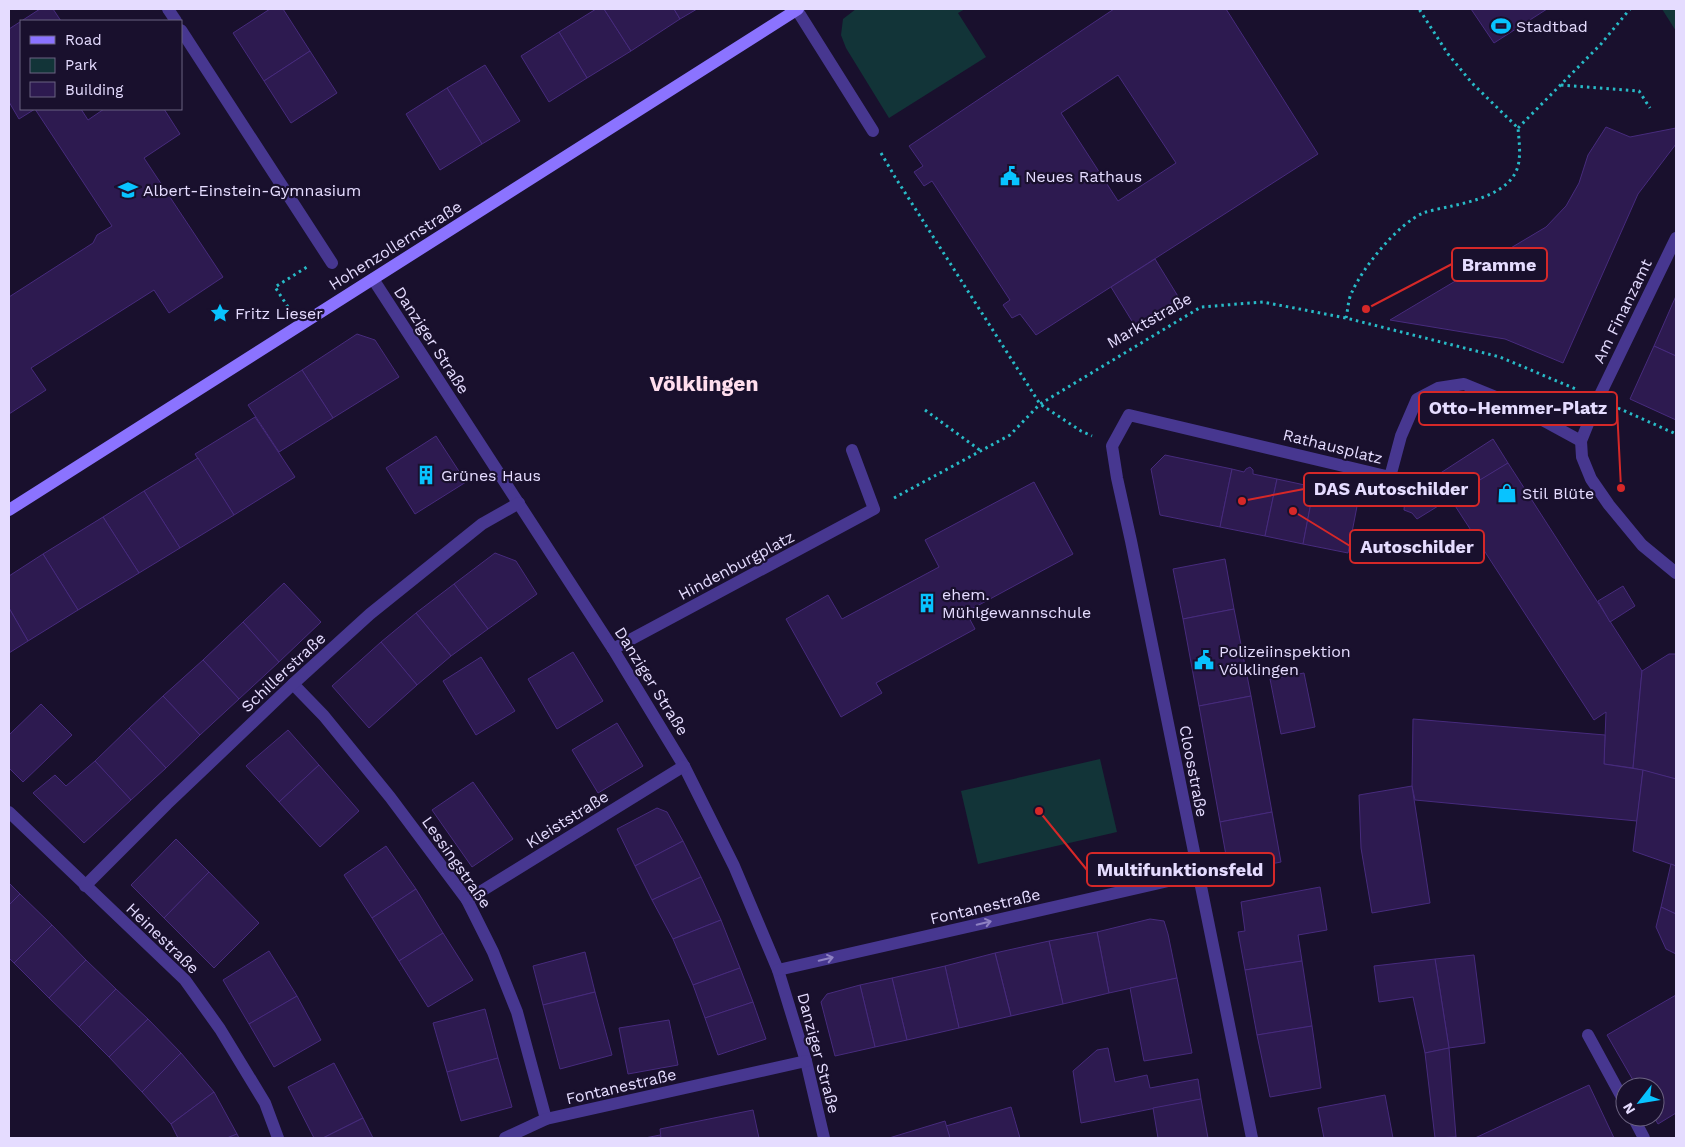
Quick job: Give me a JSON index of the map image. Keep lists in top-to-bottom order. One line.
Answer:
{"streets":{"main road":["Hohenzollernstraße"],"street":["Am Finanzamt","Danziger Straße","Rathausplatz","Hindenburgplatz","Schillerstraße","Cloosstraße","Kleiststraße","Lessingstraße","Fontanestraße","Heinestraße"],"path":["Marktstraße"]},"crossings":[["Hohenzollernstraße","Danziger Straße"],["Am Finanzamt","Marktstraße"],["Am Finanzamt","Rathausplatz"],["Marktstraße","Hindenburgplatz"],["Danziger Straße","Hindenburgplatz"],["Danziger Straße","Schillerstraße"],["Danziger Straße","Kleiststraße"],["Danziger Straße","Fontanestraße"],["Rathausplatz","Cloosstraße"],["Schillerstraße","Lessingstraße"],["Schillerstraße","Heinestraße"],["Cloosstraße","Fontanestraße"],["Kleiststraße","Lessingstraße"],["Lessingstraße","Fontanestraße"]],"one_way":["Fontanestraße"],"districts":["Völklingen"],"places":{"sports":["Stadtbad"],"public building":["Neues Rathaus","Polizeiinspektion Völklingen"],"school or university":["Albert-Einstein-Gymnasium"],"other":["Bramme","Otto-Hemmer-Platz","DAS Autoschilder","Autoschilder","Multifunktionsfeld"],"place":["Fritz Lieser"],"building":["Grünes Haus","ehem. Mühlgewannschule"],"shop":["Stil Blüte"]},"legend":["Road","Park","Building"],"north":"bottom left"}
